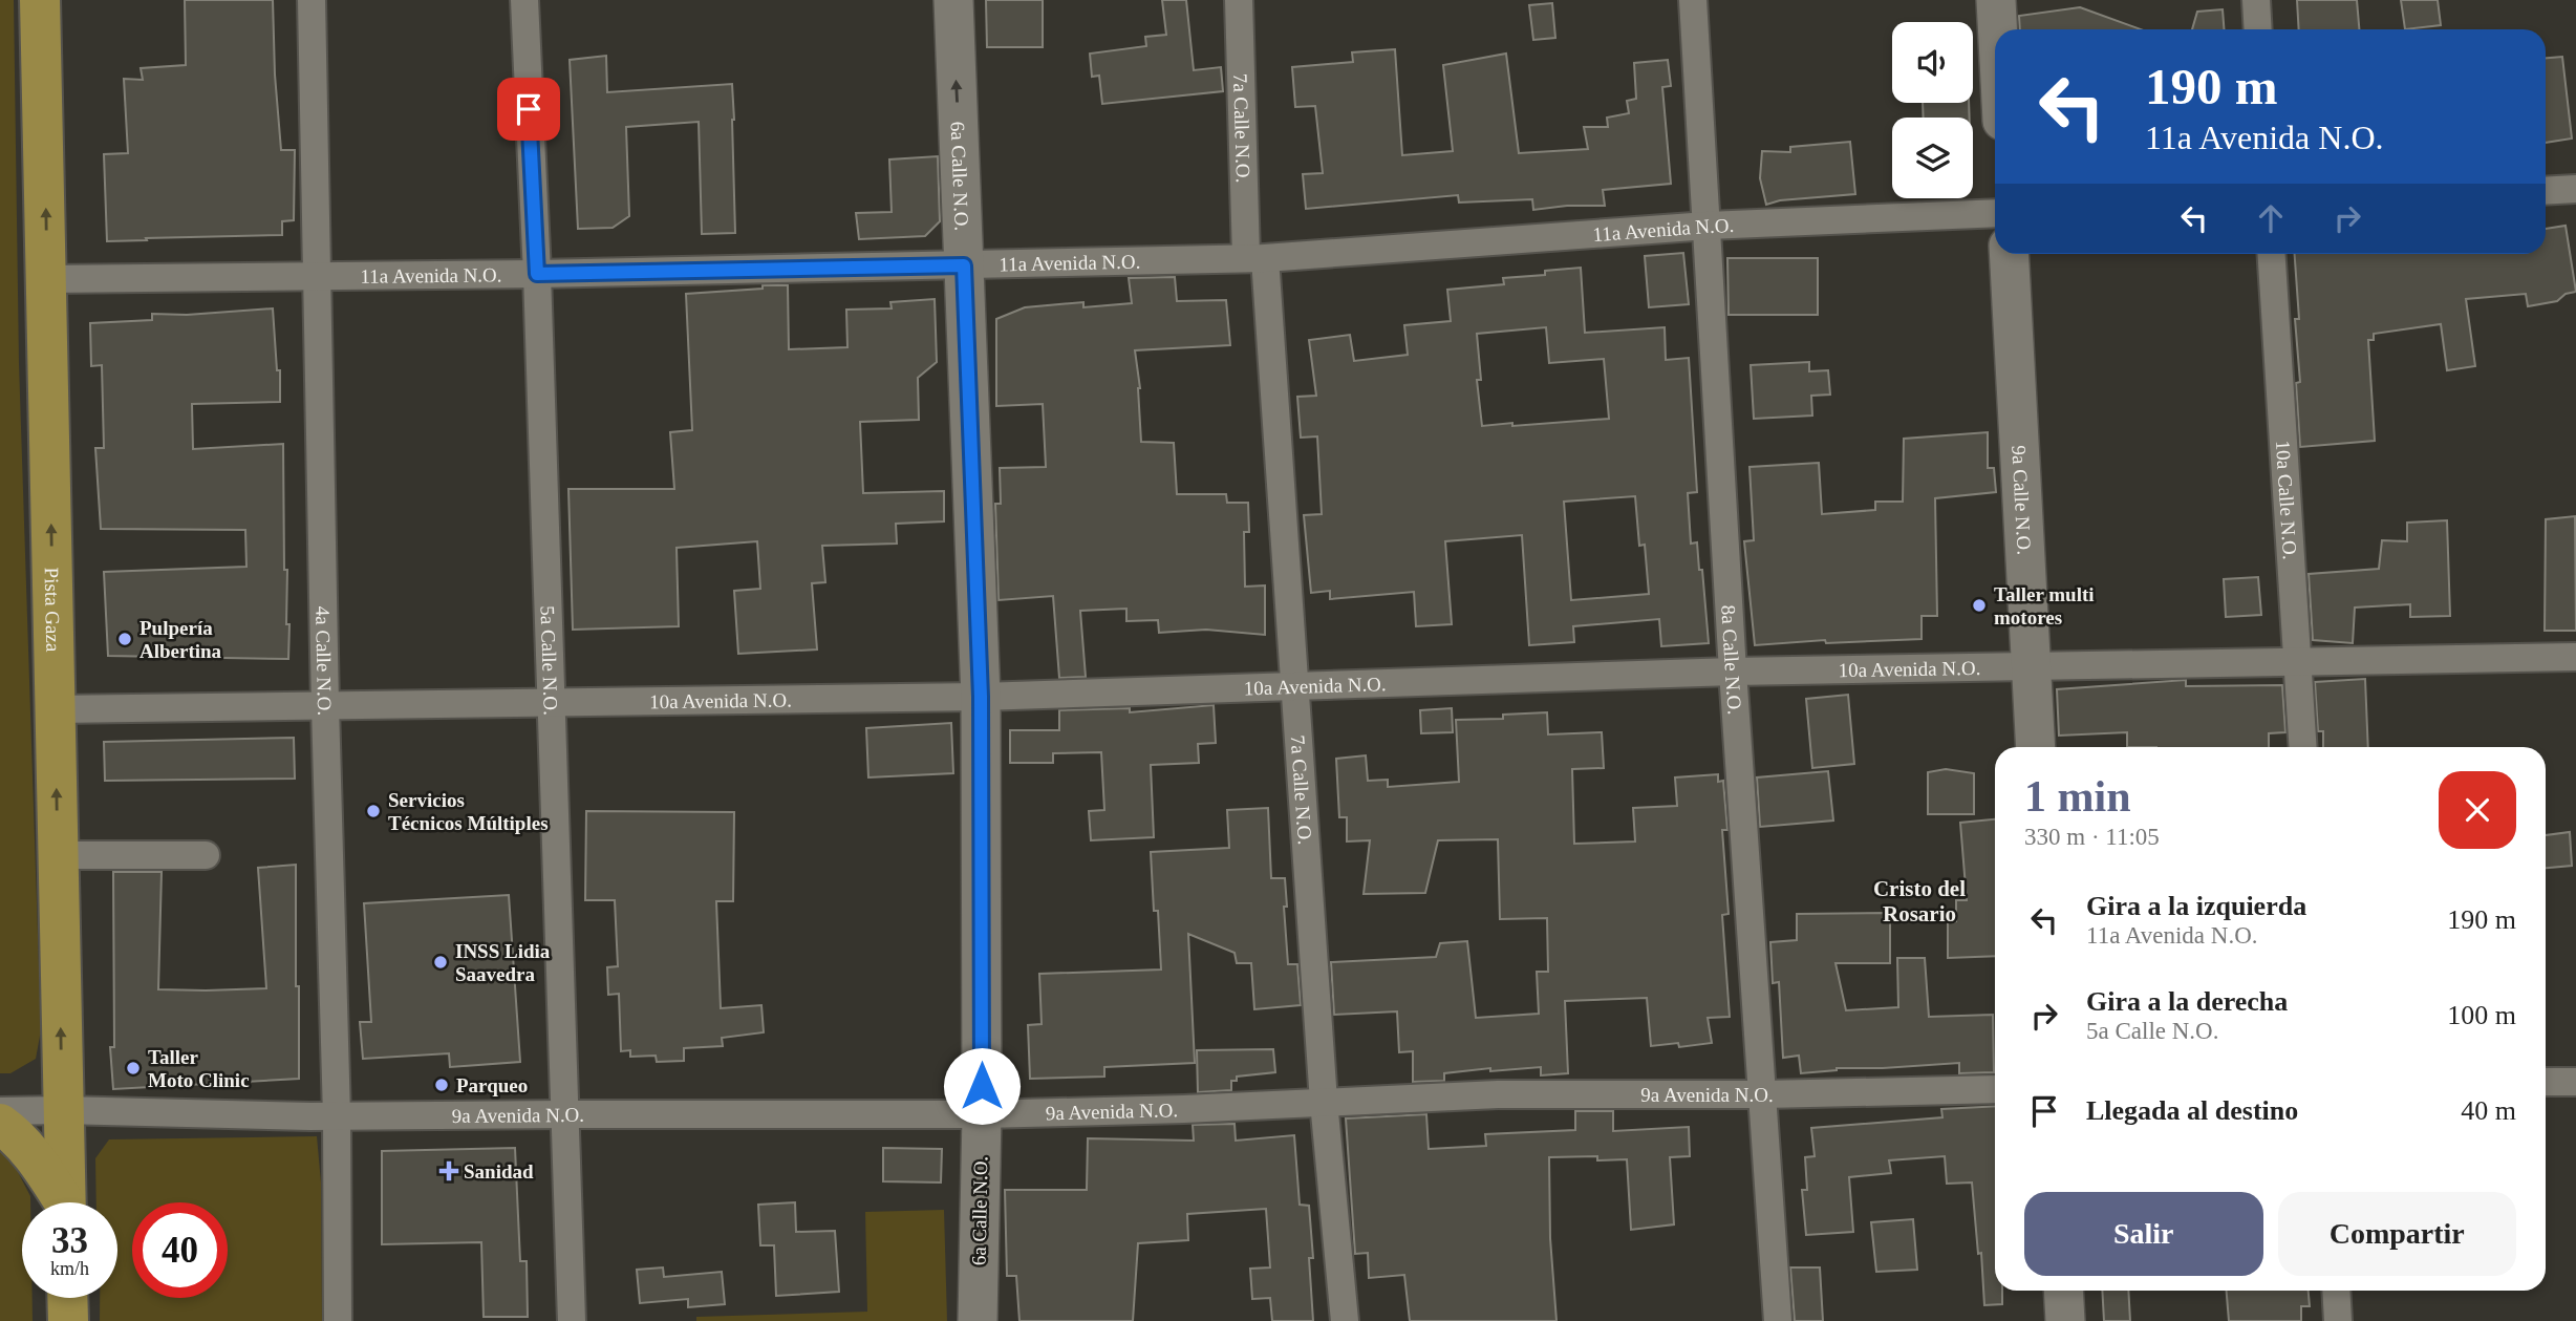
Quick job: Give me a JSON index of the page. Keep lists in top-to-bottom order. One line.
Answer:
{"streets":{"main road":["Pista Gaza"],"street":["7a Calle N.O.","6a Calle N.O.","11a Avenida N.O.","9a Calle N.O.","10a Calle N.O.","5a Calle N.O.","4a Calle N.O.","8a Calle N.O.","10a Avenida N.O.","9a Avenida N.O."]},"crossings":[["7a Calle N.O.","11a Avenida N.O."],["7a Calle N.O.","10a Avenida N.O."],["7a Calle N.O.","9a Avenida N.O."],["6a Calle N.O.","11a Avenida N.O."],["6a Calle N.O.","10a Avenida N.O."],["6a Calle N.O.","9a Avenida N.O."],["11a Avenida N.O.","Pista Gaza"],["11a Avenida N.O.","5a Calle N.O."],["11a Avenida N.O.","4a Calle N.O."],["11a Avenida N.O.","8a Calle N.O."],["9a Calle N.O.","10a Avenida N.O."],["10a Calle N.O.","10a Avenida N.O."],["Pista Gaza","10a Avenida N.O."],["Pista Gaza","9a Avenida N.O."],["5a Calle N.O.","10a Avenida N.O."],["5a Calle N.O.","9a Avenida N.O."],["4a Calle N.O.","10a Avenida N.O."],["4a Calle N.O.","9a Avenida N.O."],["8a Calle N.O.","10a Avenida N.O."],["8a Calle N.O.","9a Avenida N.O."]],"one_way":["Pista Gaza"],"districts":["Cristo del Rosario"],"places":{"other":["Taller multi motores","Pulpería Albertina","Servicios Técnicos Múltiples","INSS Lidia Saavedra","Taller Moto Clinic","Parqueo"],"health":["Sanidad"]},"page":{"turn":["190 m","11a Avenida N.O."],"heading":["1 min","330 m · 11:05"],"list":[{"name":"Gira a la izquierda","note":"11a Avenida N.O.","value":"190 m"},{"name":"Gira a la derecha","note":"5a Calle N.O.","value":"100 m"},{"name":"Llegada al destino","value":"40 m"}],"buttons":["Salir","Compartir"],"speed":"33 km/h","limit":"40"}}
